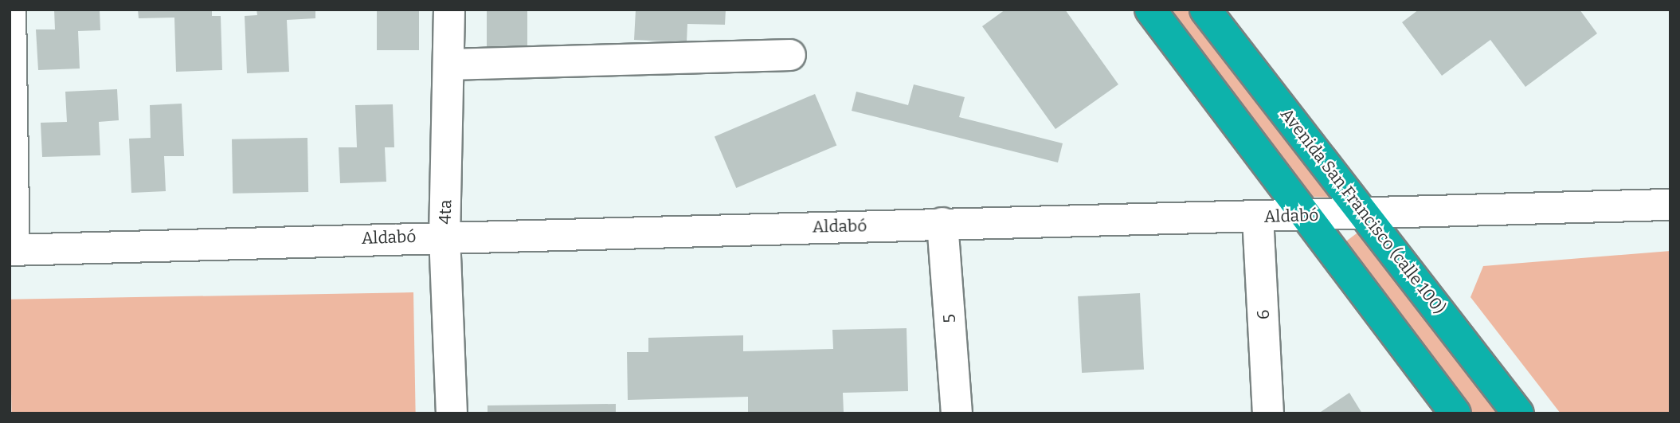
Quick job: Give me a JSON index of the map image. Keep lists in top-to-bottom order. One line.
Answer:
{"streets":{"highway":["Avenida San Francisco (calle 100)"],"street":["4ta","Aldabó","6","5"]},"crossings":[["Avenida San Francisco (calle 100)","Aldabó"],["4ta","Aldabó"],["Aldabó","6"],["Aldabó","5"]]}
